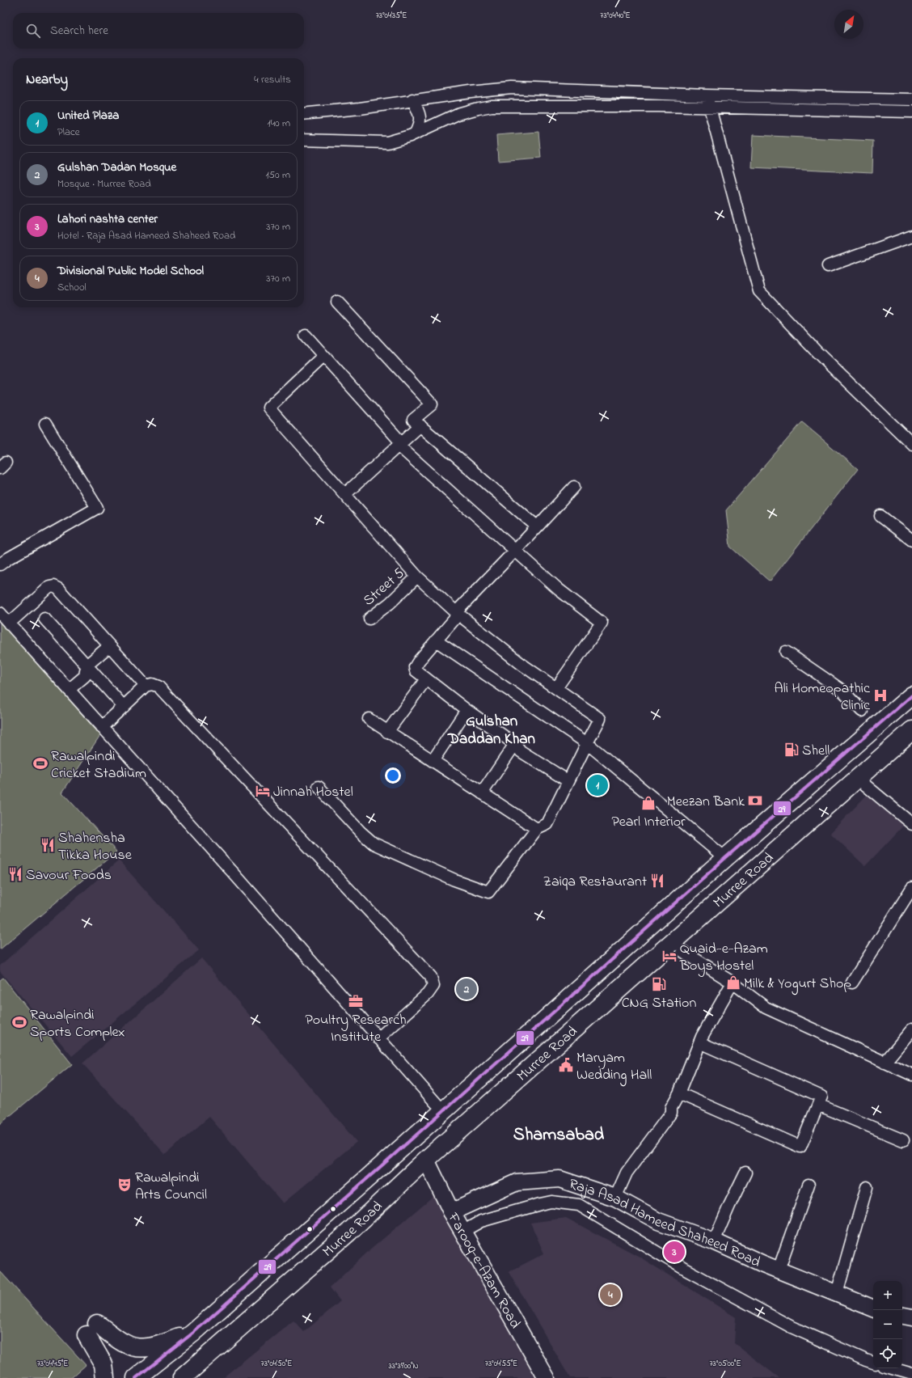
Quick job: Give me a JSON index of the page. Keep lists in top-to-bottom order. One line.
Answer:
{"streets":{"main road":["Murree Road"],"street":["Street 5","Raja Asad Hameed Shaheed Road","Farooq-e-Azam Road"]},"crossings":[["Murree Road","Farooq-e-Azam Road"],["Raja Asad Hameed Shaheed Road","Farooq-e-Azam Road"]],"districts":["Gulshan Daddan Khan","Shamsabad"],"places":{"hospital":["Ali Homeopathic Clinic"],"fuel station":["Shell","CNG Station"],"sports":["Rawalpindi Cricket Stadium","Rawalpindi Sports Complex"],"hotel":["Jinnah Hostel","Quaid-e-Azam Boys Hostel"],"bank":["Meezan Bank"],"shop":["Pearl Interior","Milk & Yogurt Shop"],"restaurant":["Shahensha Tikka House","Savour Foods","Zaiqa Restaurant"],"office":["Poultry Research Institute"],"public building":["Maryam Wedding Hall"],"theatre":["Rawalpindi Arts Council"]},"lines":["transit line 29"],"north":"top right","page":{"search":"Search here","heading":["Nearby","4 results"],"list":[{"mark":"1","name":"United Plaza","note":"Place","value":"140 m"},{"mark":"2","name":"Gulshan Dadan Mosque","note":"Mosque · Murree Road","value":"150 m"},{"mark":"3","name":"Lahori nashta center","note":"Hotel · Raja Asad Hameed Shaheed Road","value":"370 m"},{"mark":"4","name":"Divisional Public Model School","note":"School","value":"370 m"}],"pins":["1","2","3","4"],"map_buttons":["+","−"]},"coordinates":["73°04'35\"E","73°04'40\"E","73°04'45\"E","73°04'50\"E","73°04'55\"E","73°05'00\"E","33°39'00\"N"]}
